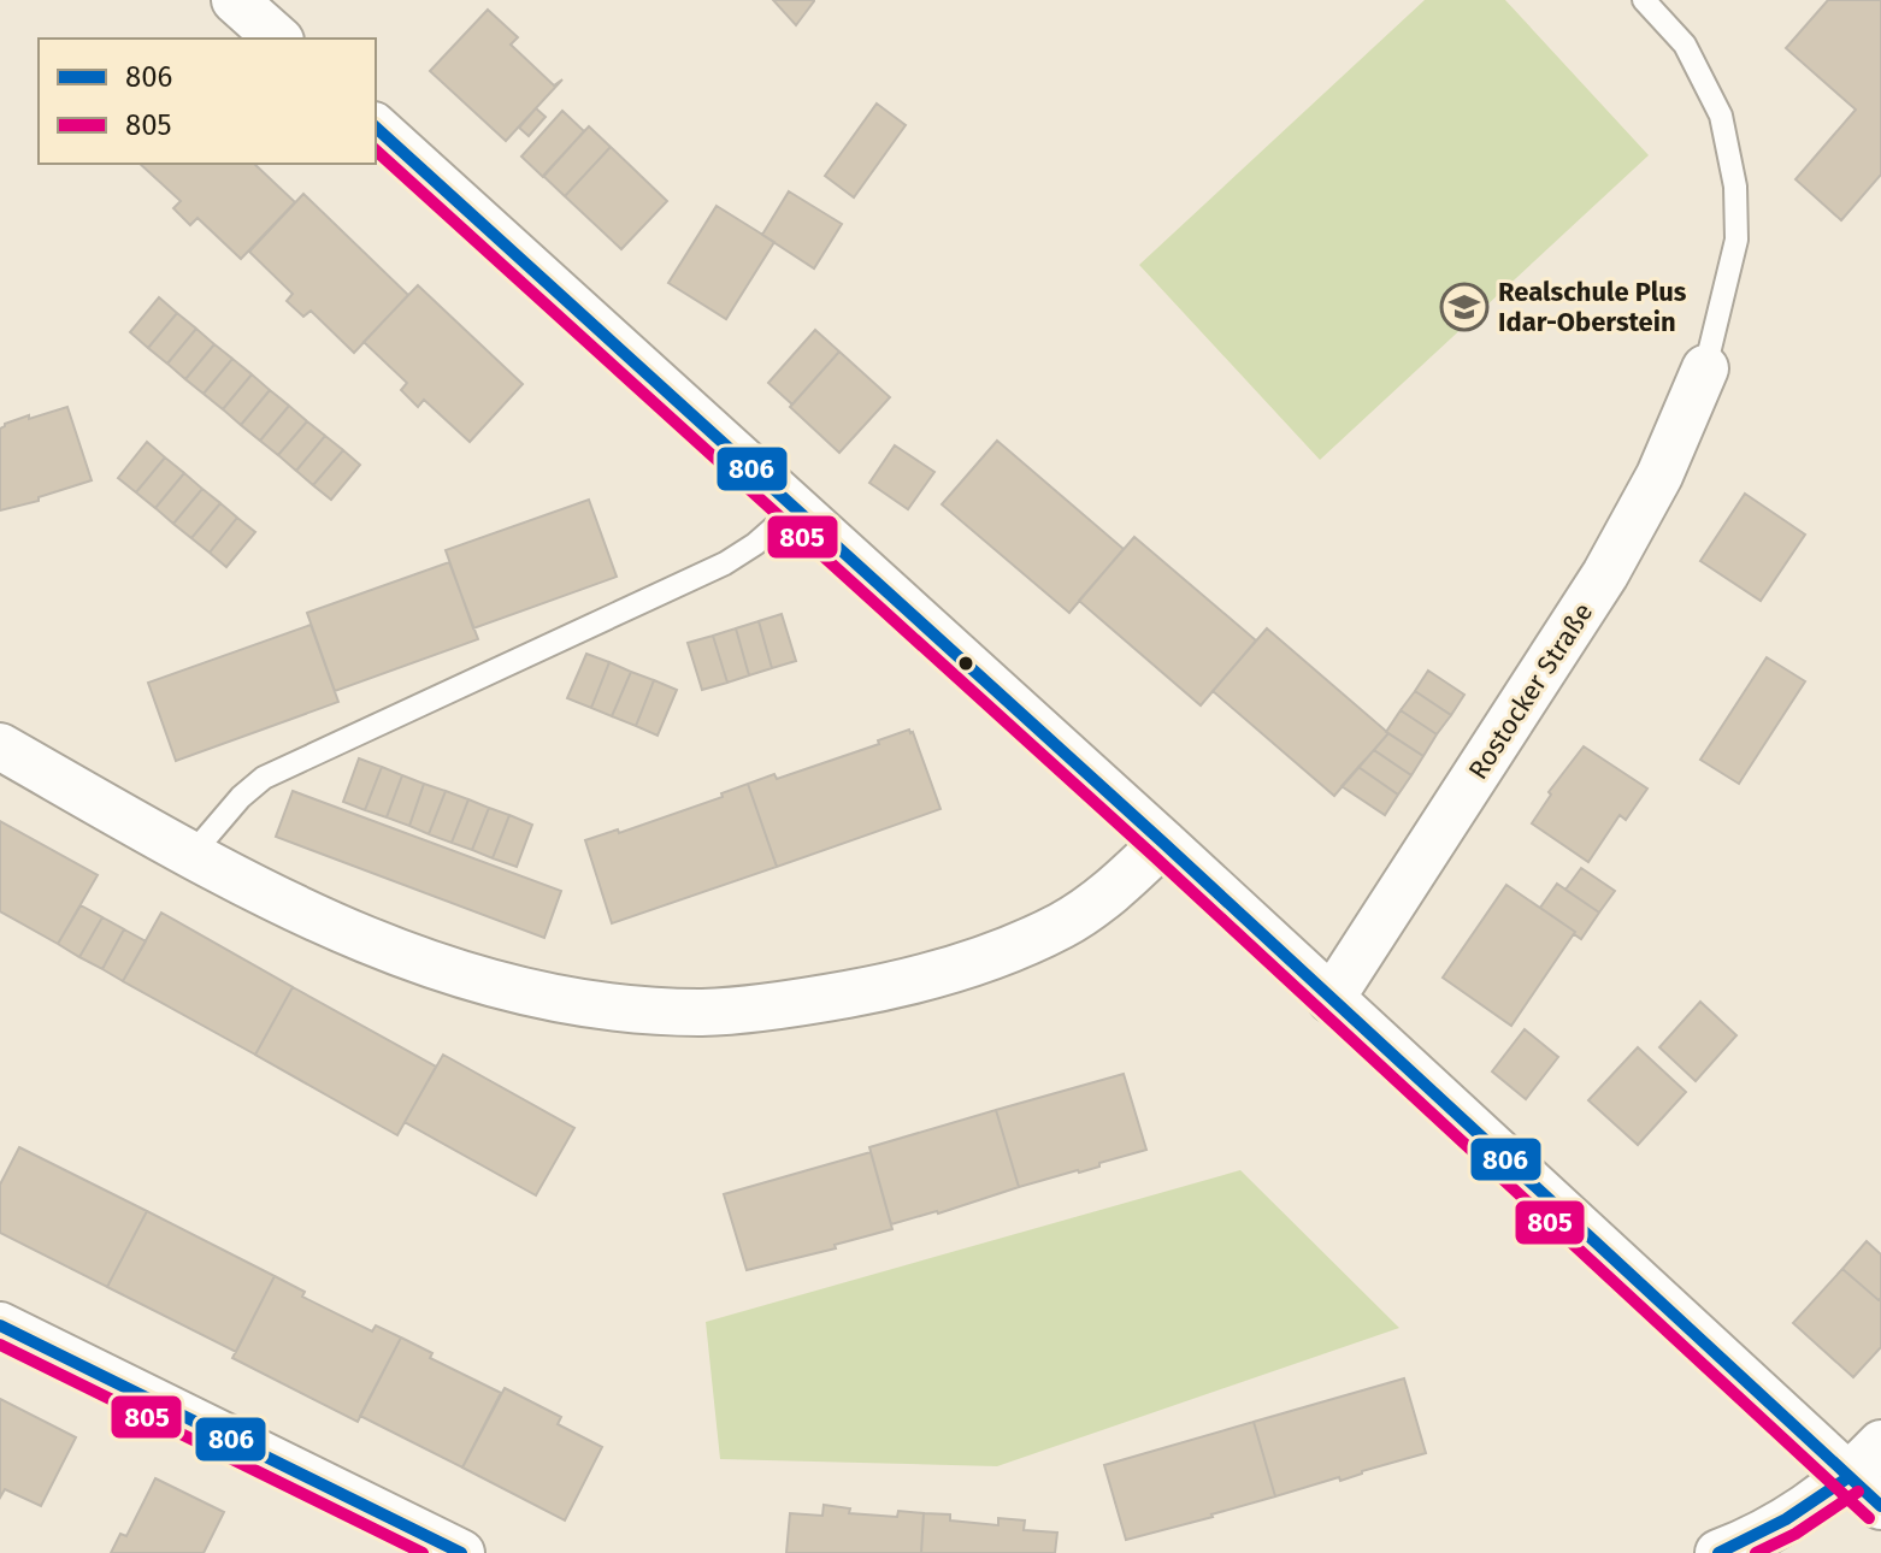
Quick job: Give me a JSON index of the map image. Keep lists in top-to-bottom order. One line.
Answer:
{"streets":{"street":["Rostocker Straße"]},"places":{"school or university":["Realschule Plus Idar-Oberstein"]},"lines":["transit line 806","transit line 805"],"legend":["806","805"]}
